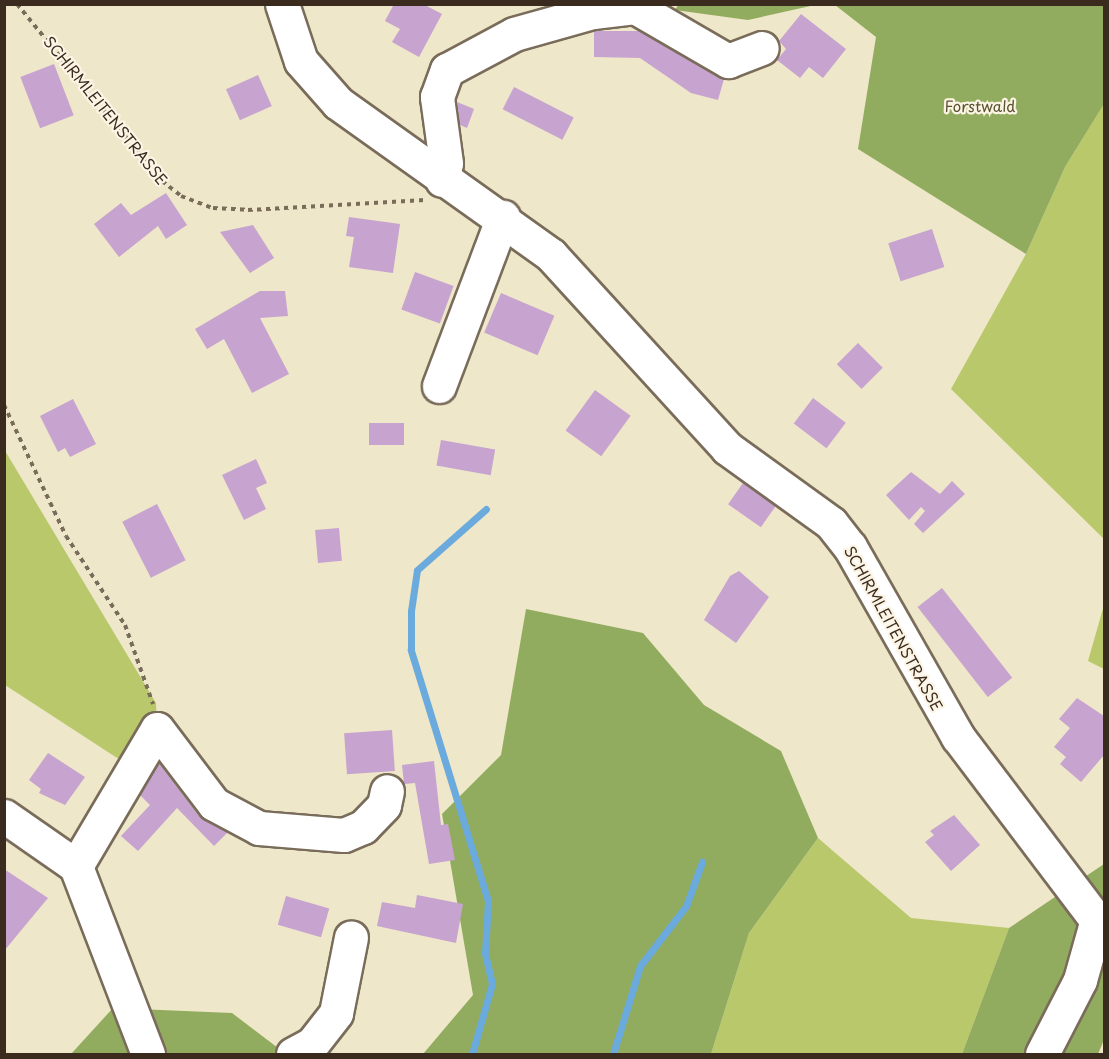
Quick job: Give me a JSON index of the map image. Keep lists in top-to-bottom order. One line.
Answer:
{"streets":{"street":["SCHIRMLEITENSTRASSE"]},"parks":["Forstwald"]}
